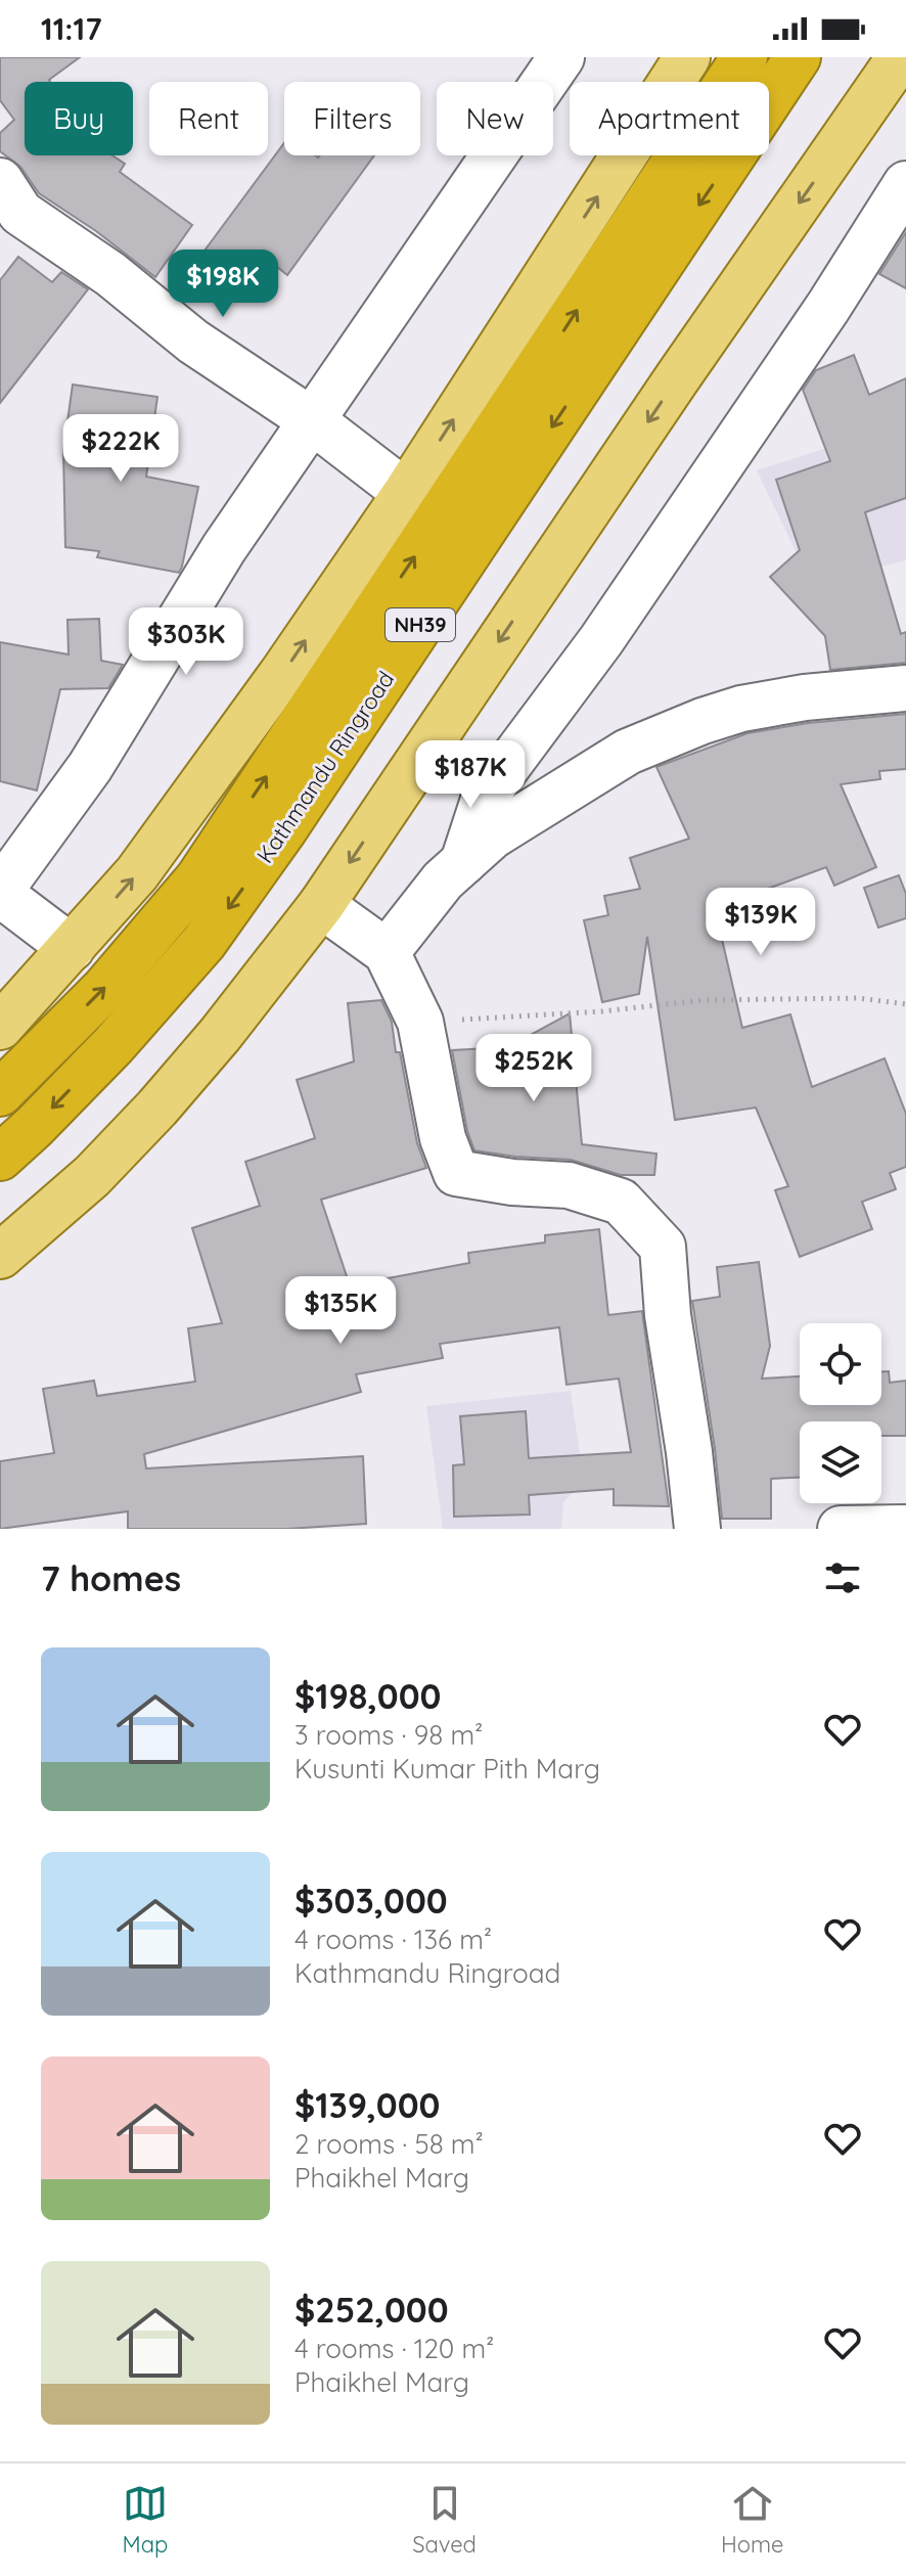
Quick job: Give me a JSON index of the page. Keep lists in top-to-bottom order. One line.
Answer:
{"streets":{"highway":["NH39","Kathmandu Ringroad"]},"page":{"status":"11:17","chip":["Buy","Rent","Filters","New","Apartment"],"price":["$198K","$222K","$303K","$187K","$139K","$252K","$135K"],"heading":"7 homes","list":[{"name":"$198,000","note":"3 rooms · 98 m² · Kusunti Kumar Pith Marg"},{"name":"$303,000","note":"4 rooms · 136 m² · Kathmandu Ringroad"},{"name":"$139,000","note":"2 rooms · 58 m² · Phaikhel Marg"},{"name":"$252,000","note":"4 rooms · 120 m² · Phaikhel Marg"}],"tabs":["Map","Saved","Home"]}}
